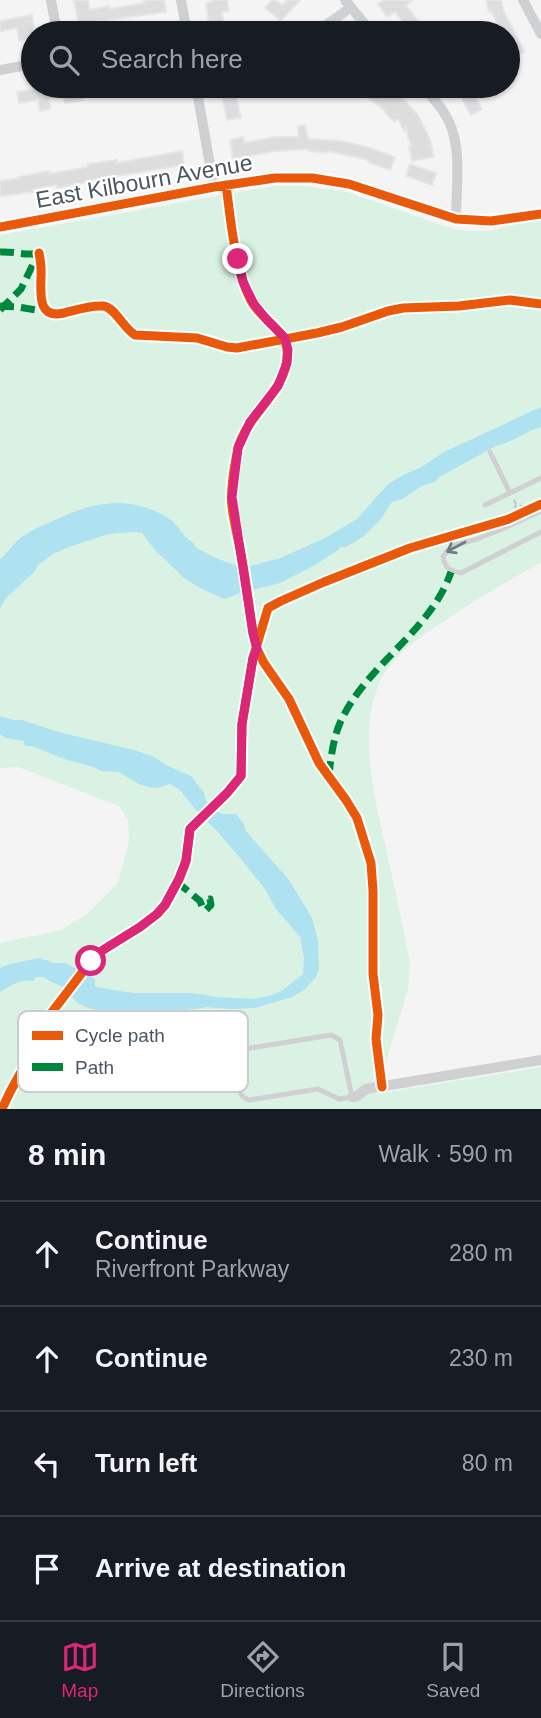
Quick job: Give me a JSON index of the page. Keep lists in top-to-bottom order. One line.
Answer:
{"streets":{"street":["East Kilbourn Avenue"]},"legend":["Cycle path","Path"],"page":{"search":"Search here","heading":["8 min","Walk · 590 m"],"list":[["Continue","Riverfront Parkway","280 m"],["Continue","230 m"],["Turn left","80 m"],"Arrive at destination"],"nav":["Map","Directions","Saved"]}}
